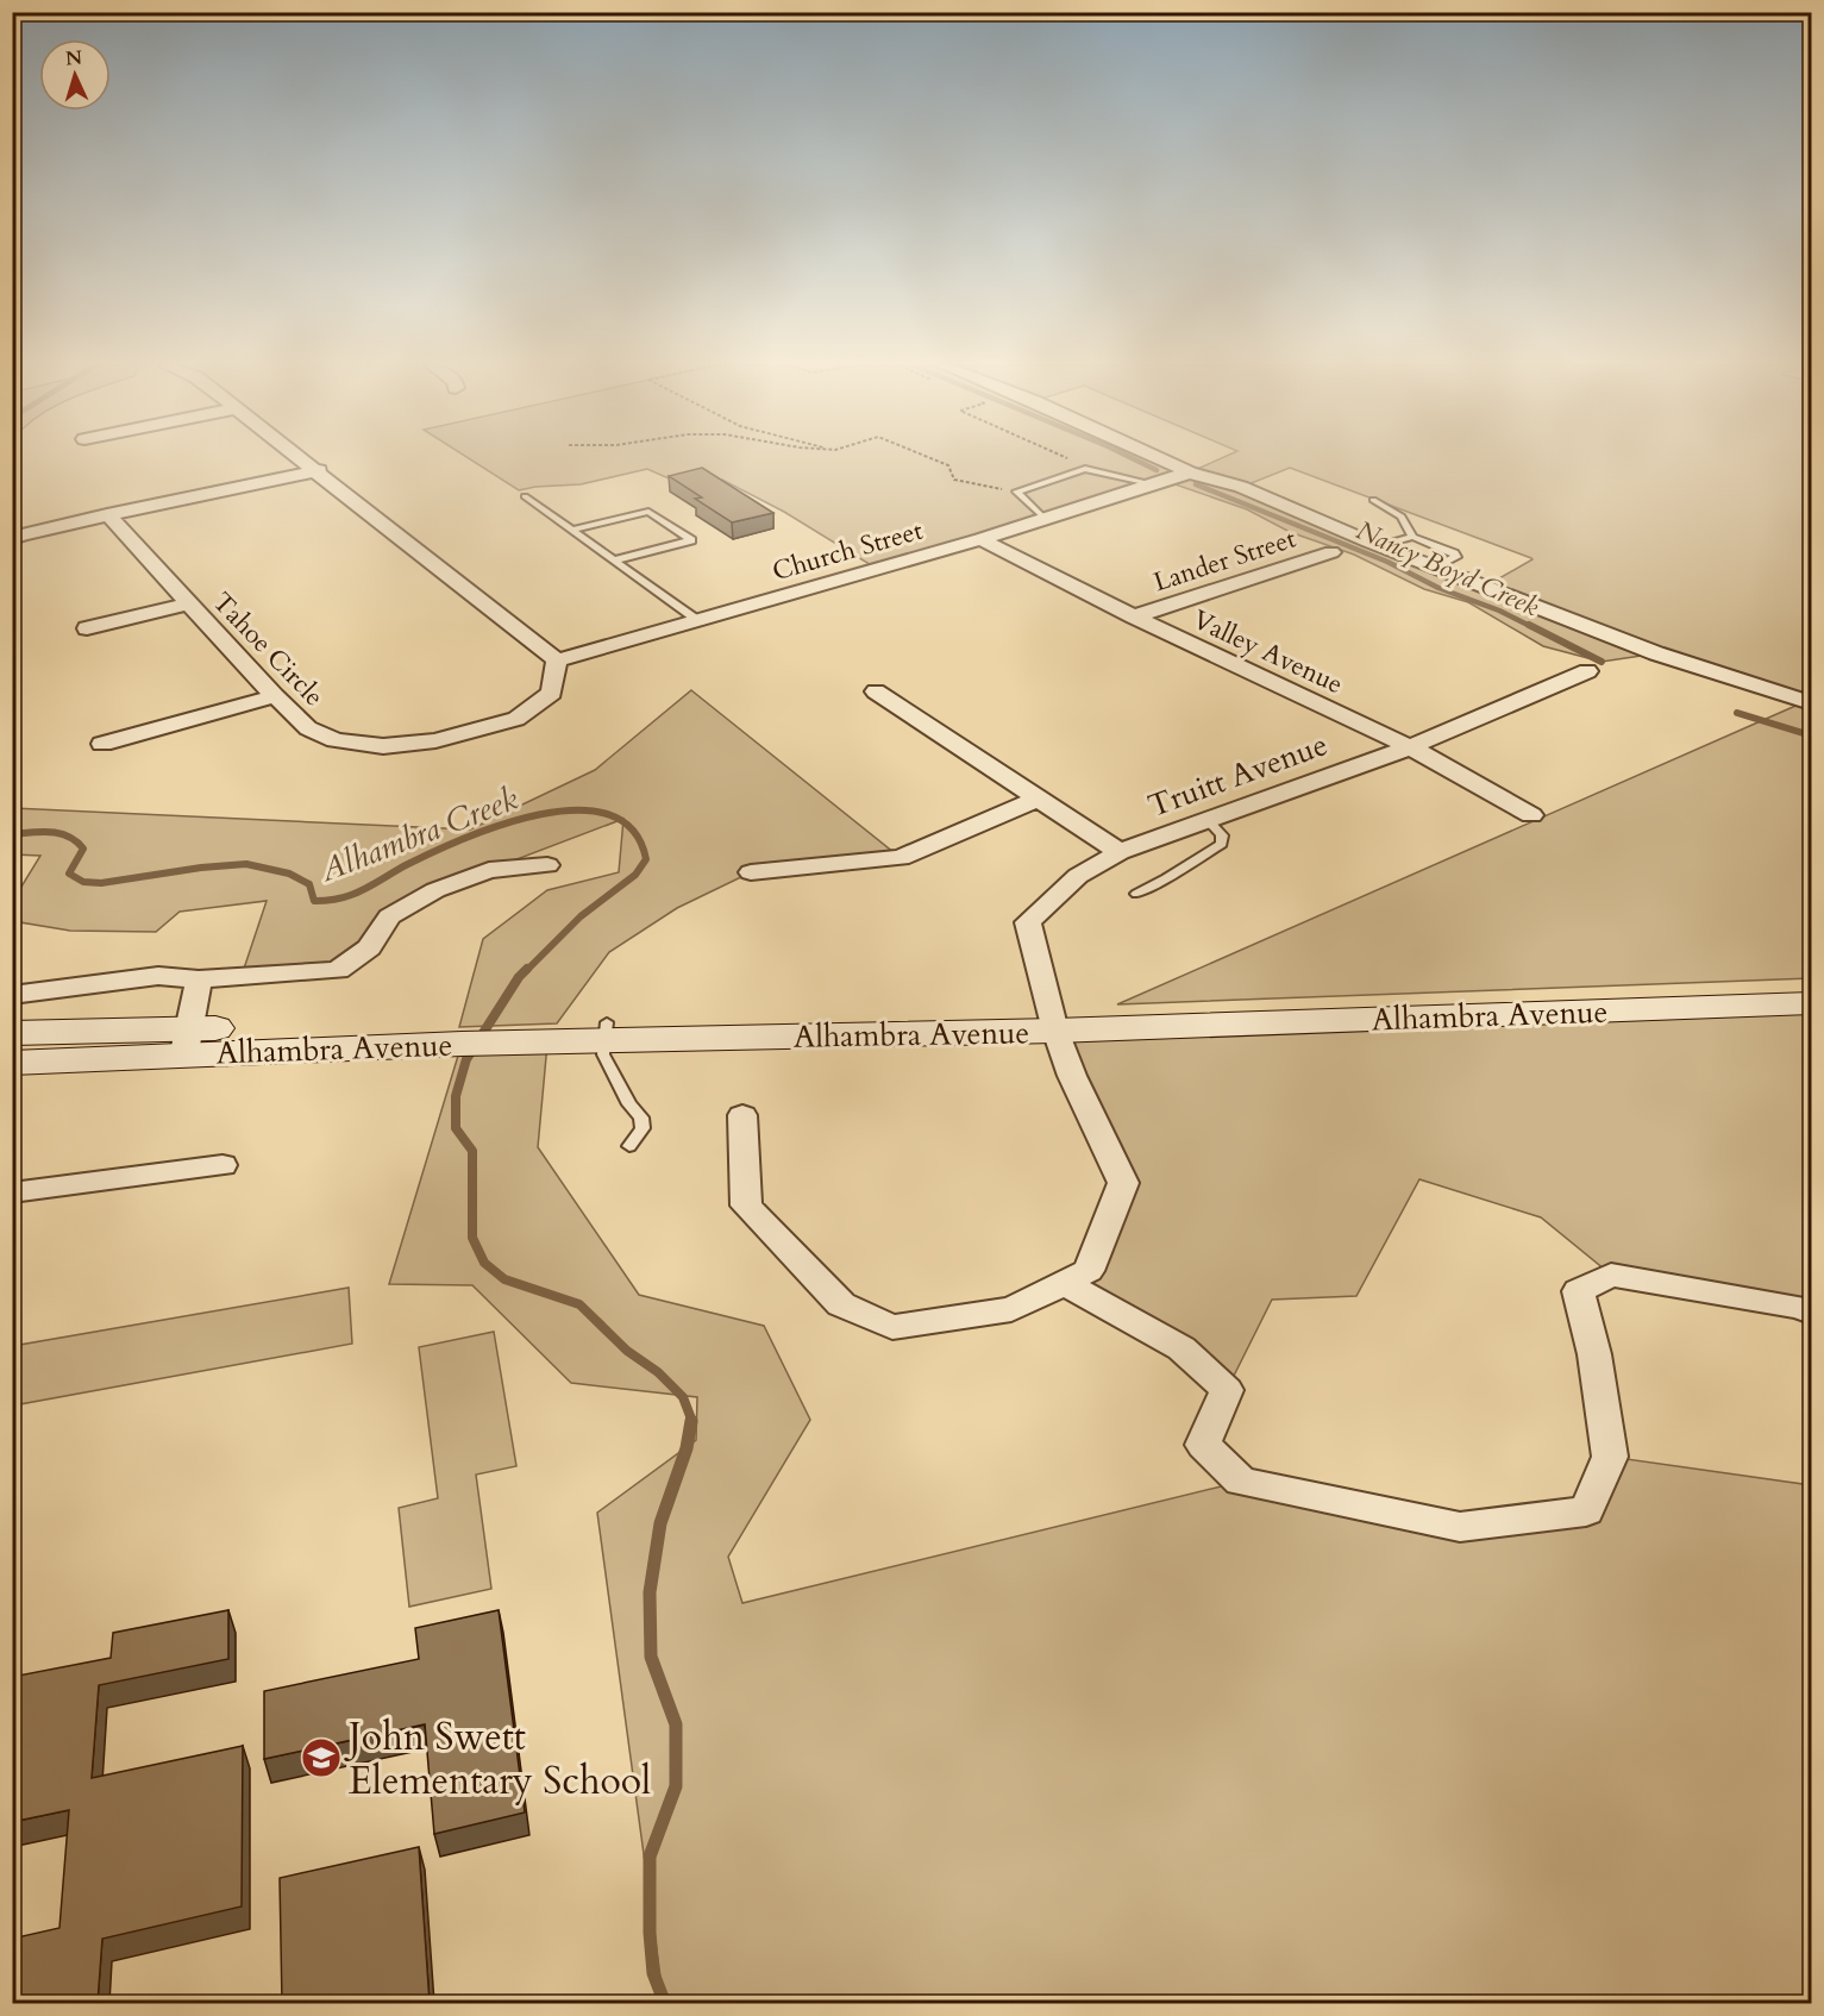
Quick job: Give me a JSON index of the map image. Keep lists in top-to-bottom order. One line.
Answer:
{"streets":{"main road":["Alhambra Avenue"],"street":["Church Street","Lander Street","Tahoe Circle","Valley Avenue","Truitt Avenue"]},"crossings":[["Church Street","Tahoe Circle"],["Church Street","Valley Avenue"],["Lander Street","Valley Avenue"],["Valley Avenue","Truitt Avenue"],["Truitt Avenue","Alhambra Avenue"]],"water":["Nancy Boyd Creek","Alhambra Creek"],"places":{"school or university":["John Swett Elementary School"]},"north":"top"}
